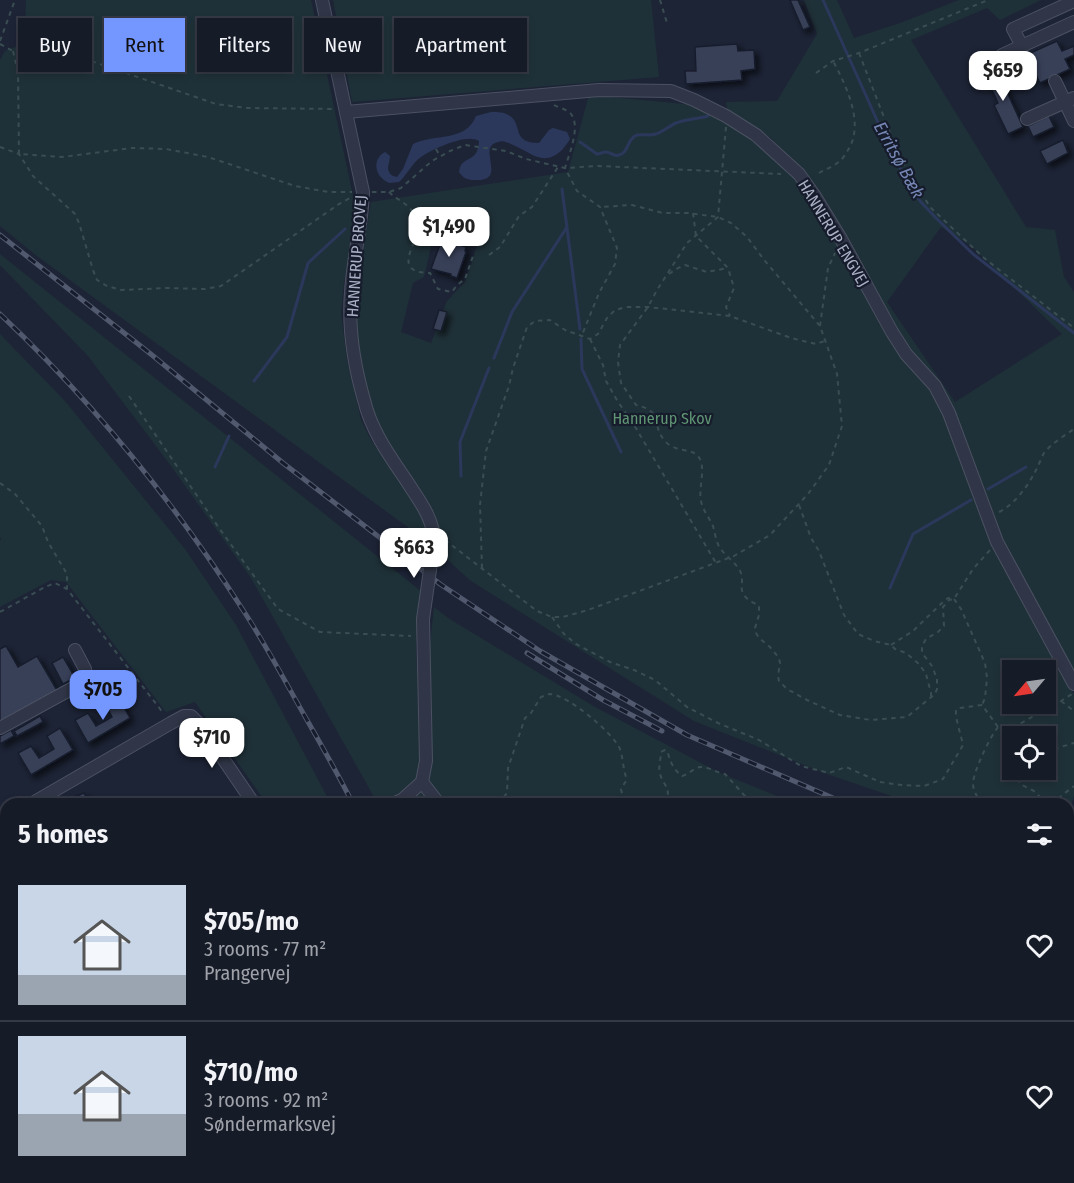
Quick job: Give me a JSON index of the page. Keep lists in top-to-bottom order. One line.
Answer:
{"streets":{"street":["HANNERUP ENGVEJ","HANNERUP BROVEJ"]},"crossings":[["HANNERUP ENGVEJ","HANNERUP BROVEJ"]],"water":["Erritsø Bæk"],"parks":["Hannerup Skov"],"north":"bottom left","page":{"chip":["Buy","Rent","Filters","New","Apartment"],"price":["$659","$1,490","$663","$705","$710"],"heading":"5 homes","list":[{"name":"$705/mo","note":"3 rooms · 77 m² · Prangervej"},{"name":"$710/mo","note":"3 rooms · 92 m² · Søndermarksvej"}]}}
